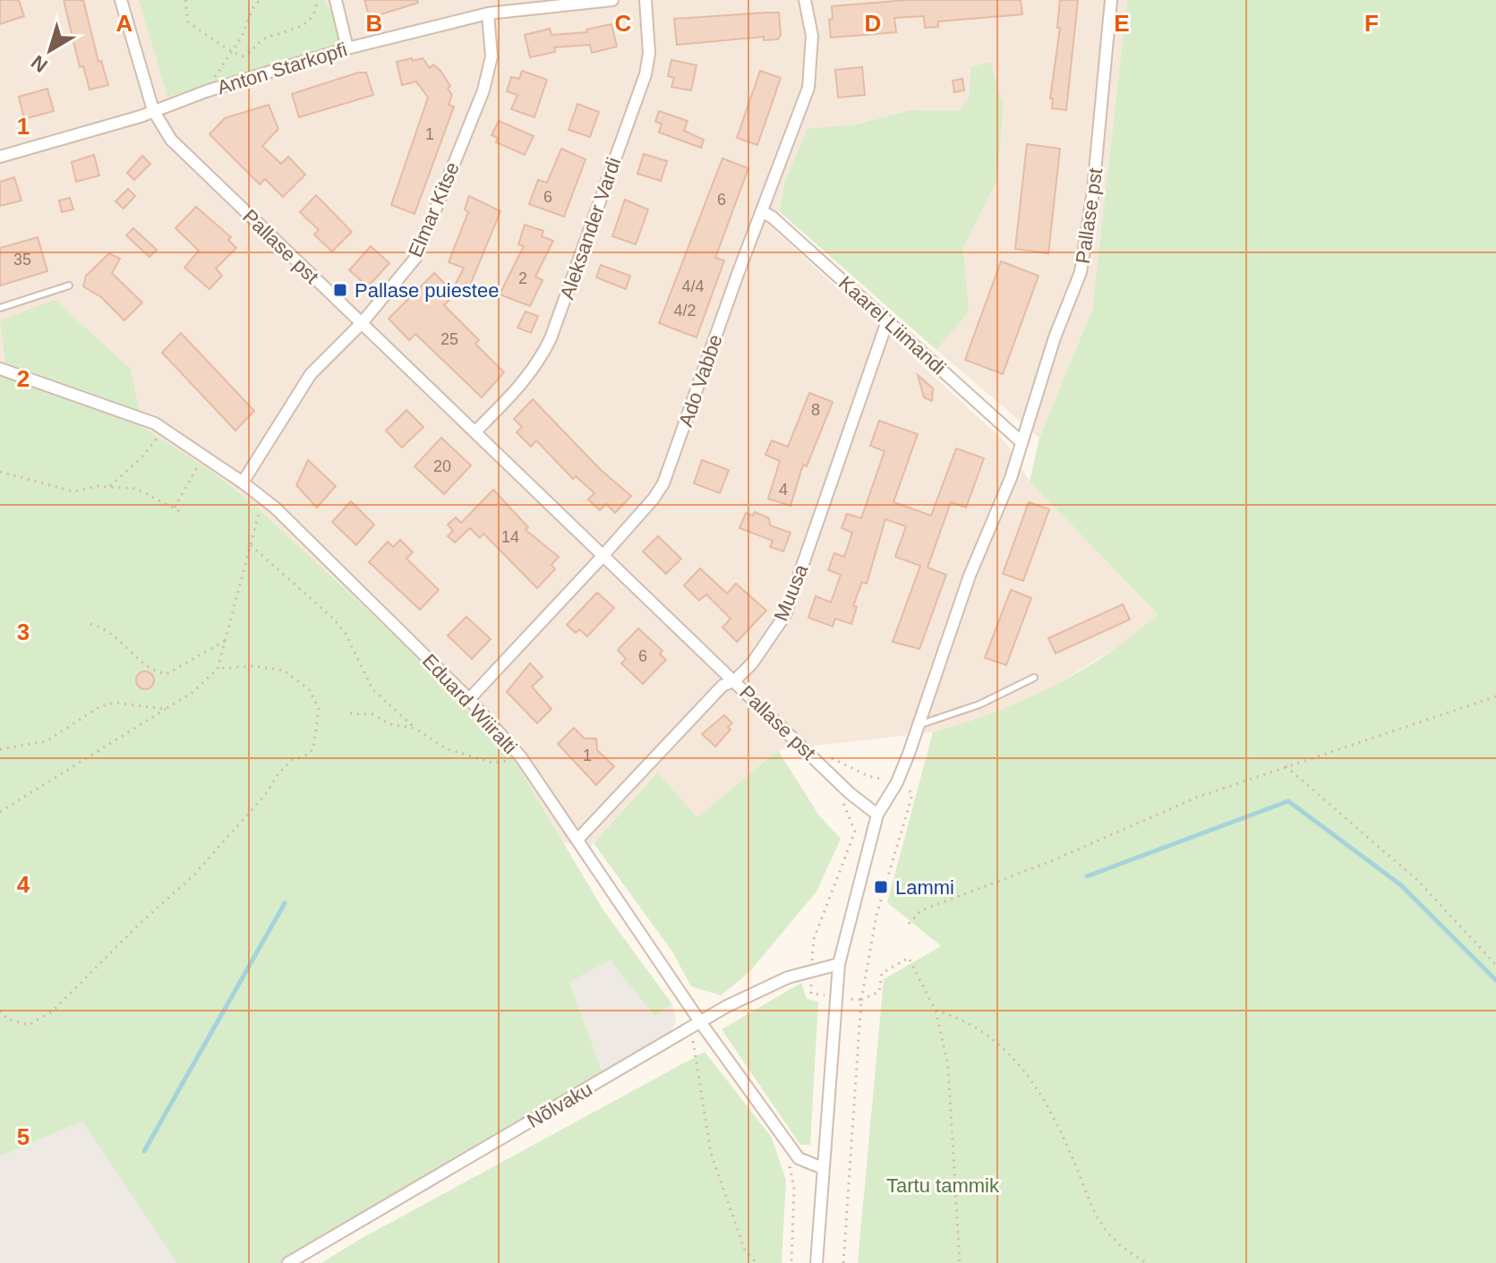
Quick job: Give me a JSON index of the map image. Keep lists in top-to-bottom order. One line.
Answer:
{"streets":{"street":["Anton Starkopfi","Elmar Kitse","Pallase pst","Aleksander Vardi","Kaarel Liimandi","Ado Vabbe","Muusa","Eduard Wiiralti","Nõlvaku"]},"crossings":[["Anton Starkopfi","Elmar Kitse"],["Anton Starkopfi","Pallase pst"],["Elmar Kitse","Pallase pst"],["Elmar Kitse","Eduard Wiiralti"],["Pallase pst","Aleksander Vardi"],["Pallase pst","Kaarel Liimandi"],["Pallase pst","Ado Vabbe"],["Pallase pst","Muusa"],["Kaarel Liimandi","Ado Vabbe"],["Kaarel Liimandi","Muusa"],["Ado Vabbe","Eduard Wiiralti"],["Muusa","Eduard Wiiralti"],["Eduard Wiiralti","Nõlvaku"]],"parks":["Tartu tammik"],"places":{"transit":["Pallase puiestee","Lammi"]},"house_numbers":["1","6","6","35","2","4/4","4/2","25","8","20","4","14","6","1"],"north":"bottom left","grid":{"columns":["A","B","C","D","E","F"],"rows":["1","2","3","4","5"]}}
